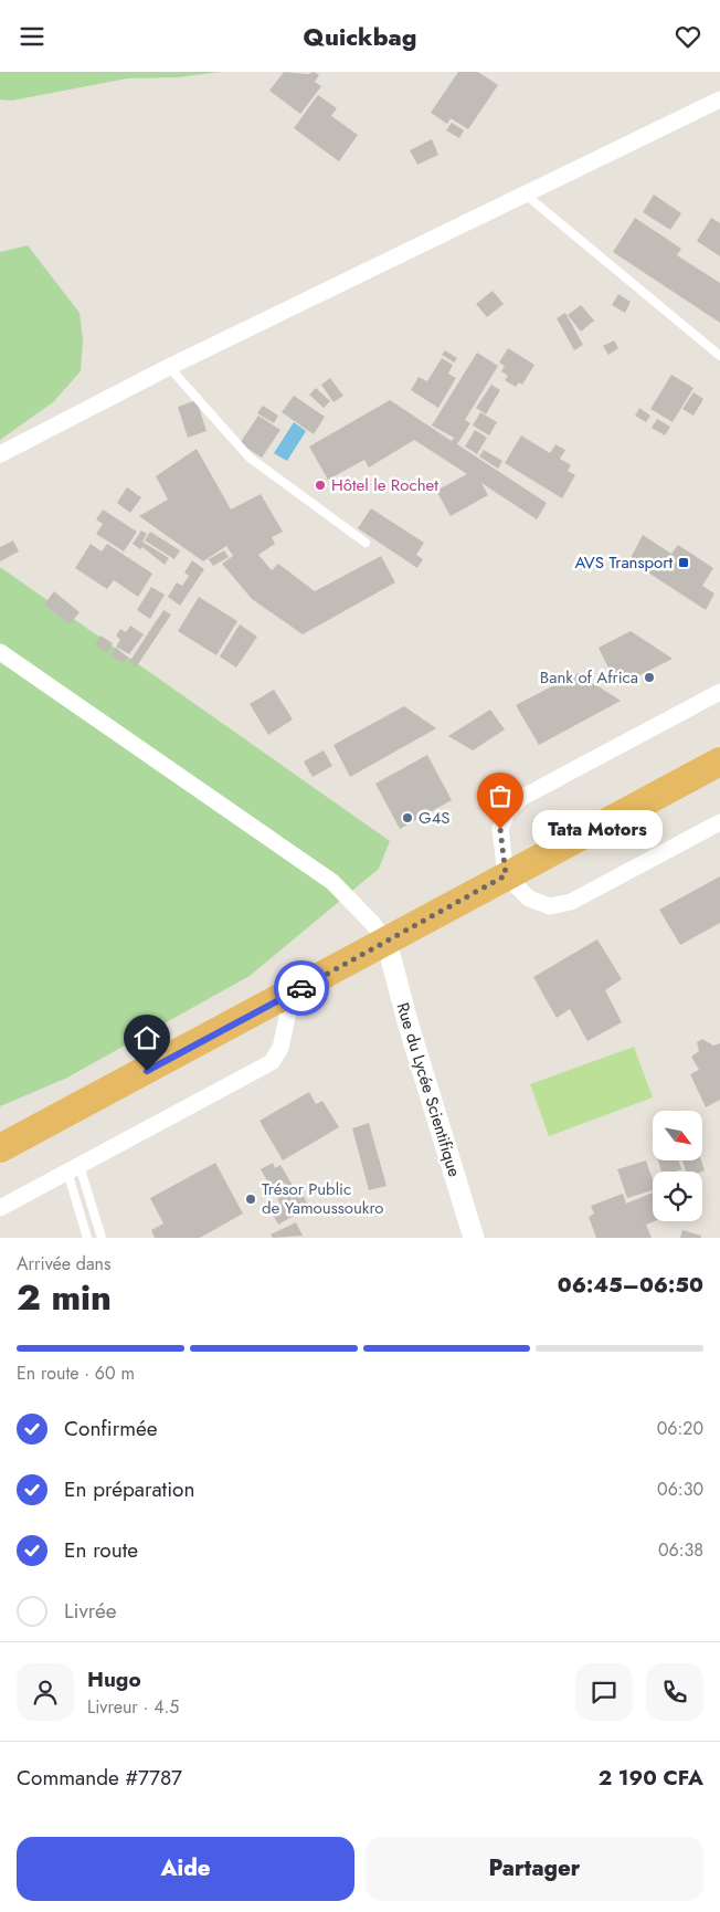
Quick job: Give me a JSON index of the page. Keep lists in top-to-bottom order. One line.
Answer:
{"streets":{"street":["Rue du Lycée Scientifique"]},"places":{"other":["Hôtel le Rochet","Bank of Africa","G4S","Tata Motors","Trésor Public de Yamoussoukro"],"transit":["AVS Transport"]},"north":"bottom right","page":{"header":"Quickbag","bubble":"Tata Motors","heading":["2 min","Arrivée dans","06:45–06:50"],"panel":["Hugo","Livreur · 4.5","Commande #7787","2 190 CFA"],"bar":"En route · 60 m","list":[["Confirmée","06:20"],["En préparation","06:30"],["En route","06:38"],"Livrée"],"buttons":["Aide","Partager"]}}
